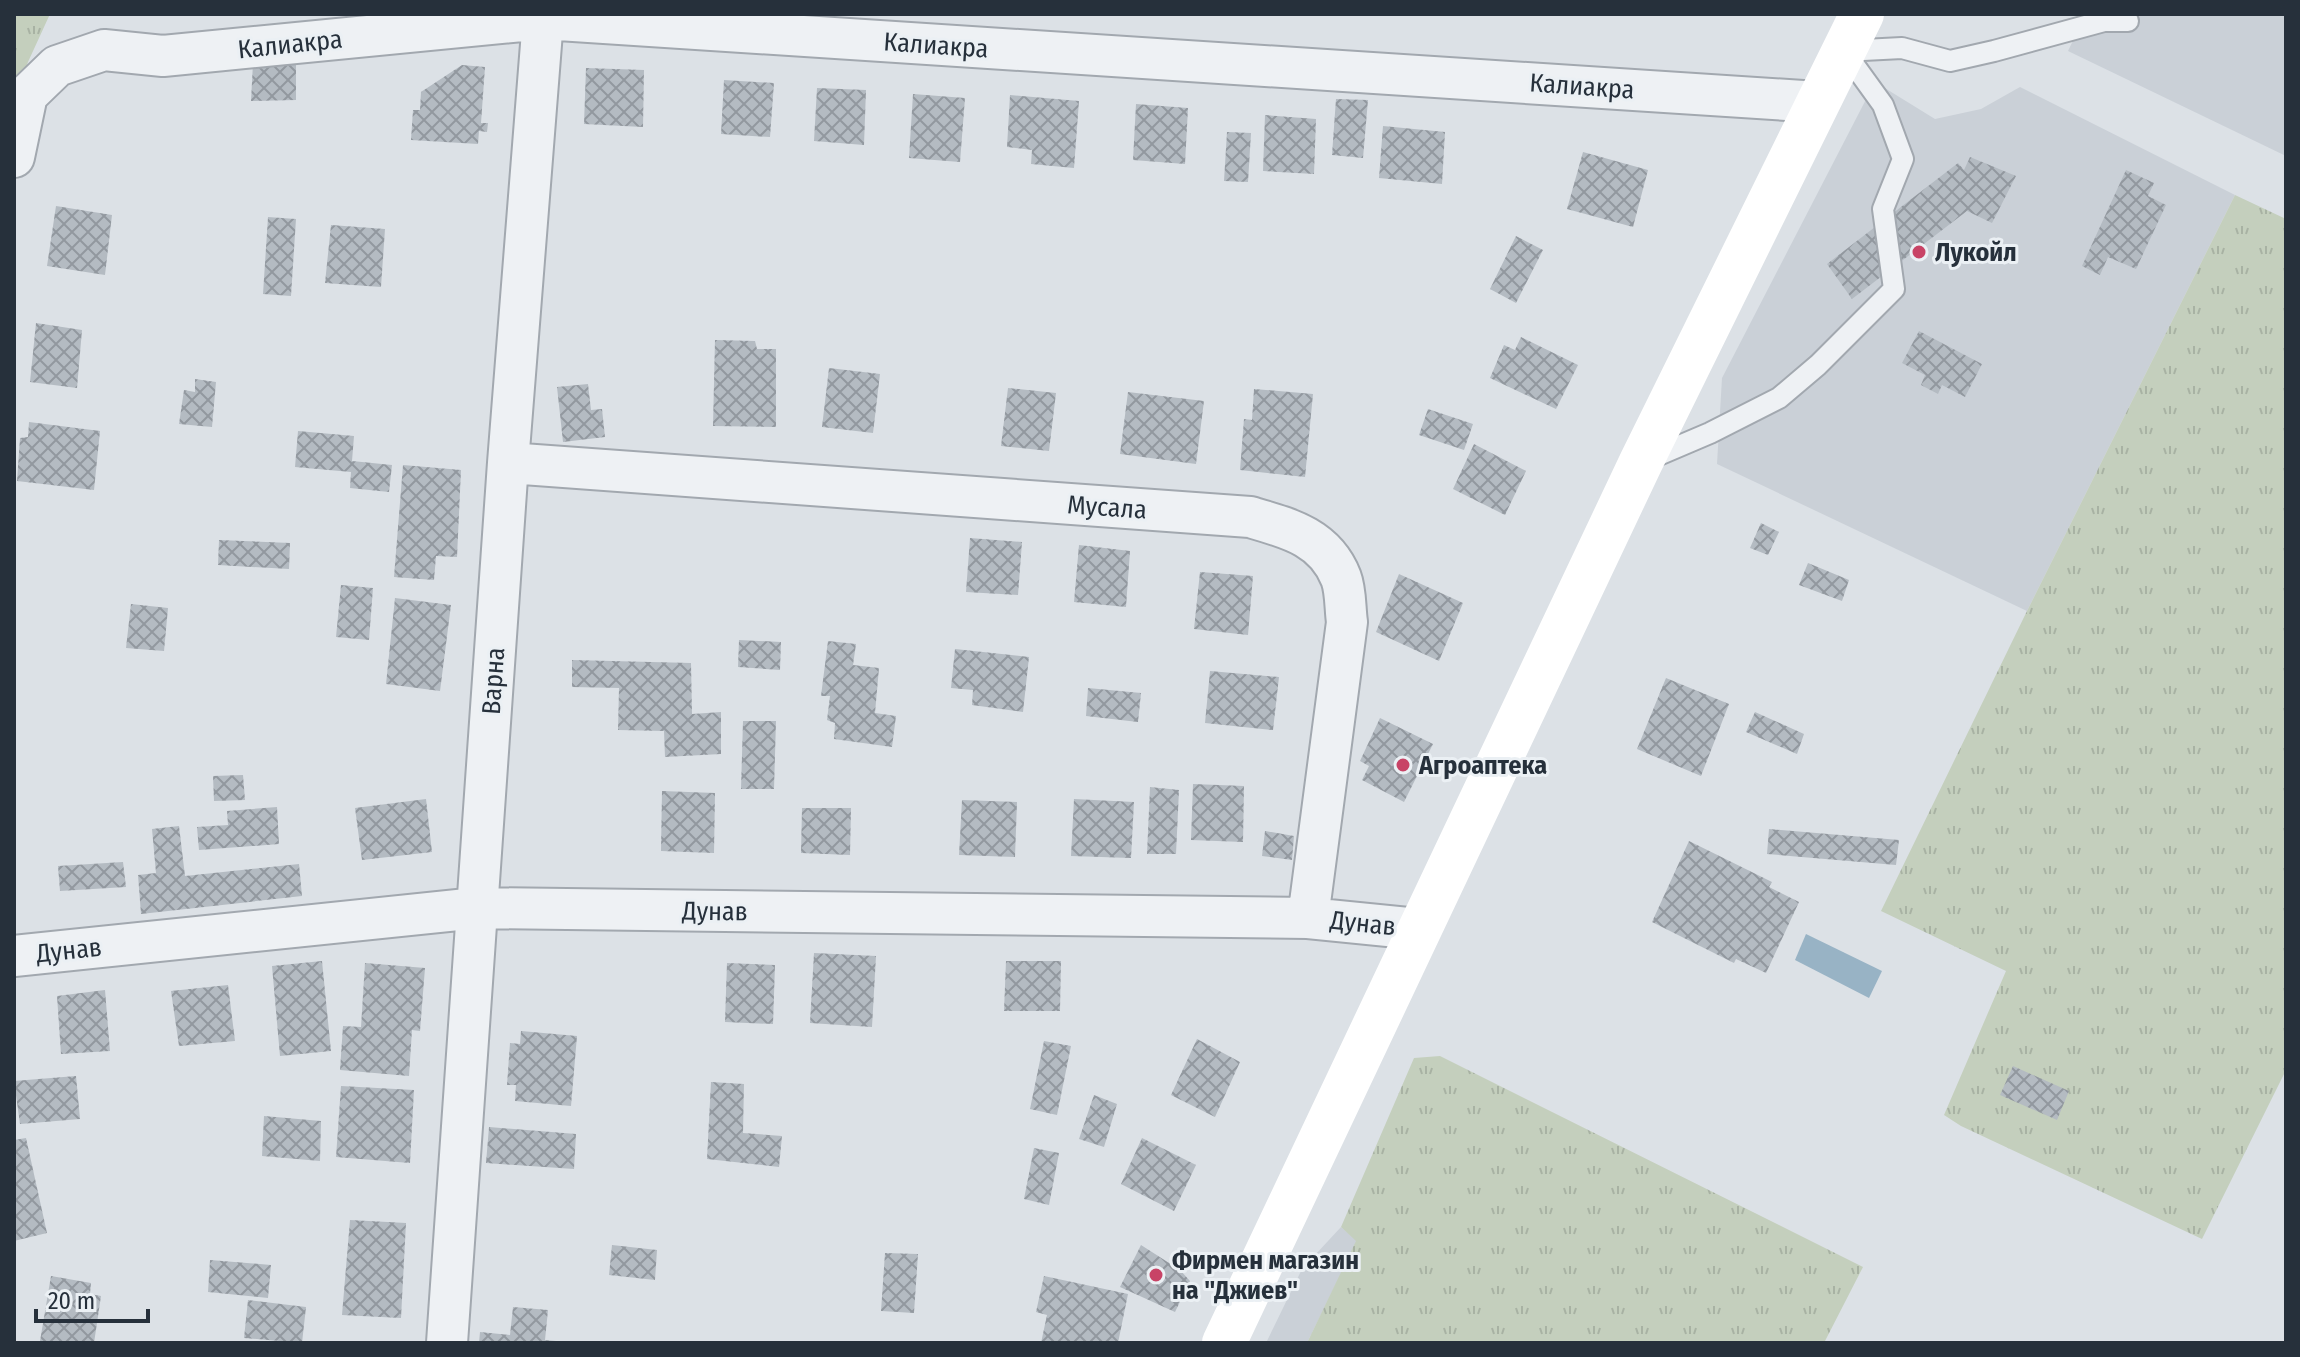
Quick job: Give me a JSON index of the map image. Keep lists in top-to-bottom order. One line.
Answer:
{"streets":{"street":["Калиакра","Мусала","Варна","Дунав"]},"crossings":[["Калиакра","Варна"],["Мусала","Варна"],["Мусала","Дунав"],["Варна","Дунав"]],"places":["Лукойл","Агроаптека","Фирмен магазин на \"Джиев\""],"scale_bar":"20 m"}
